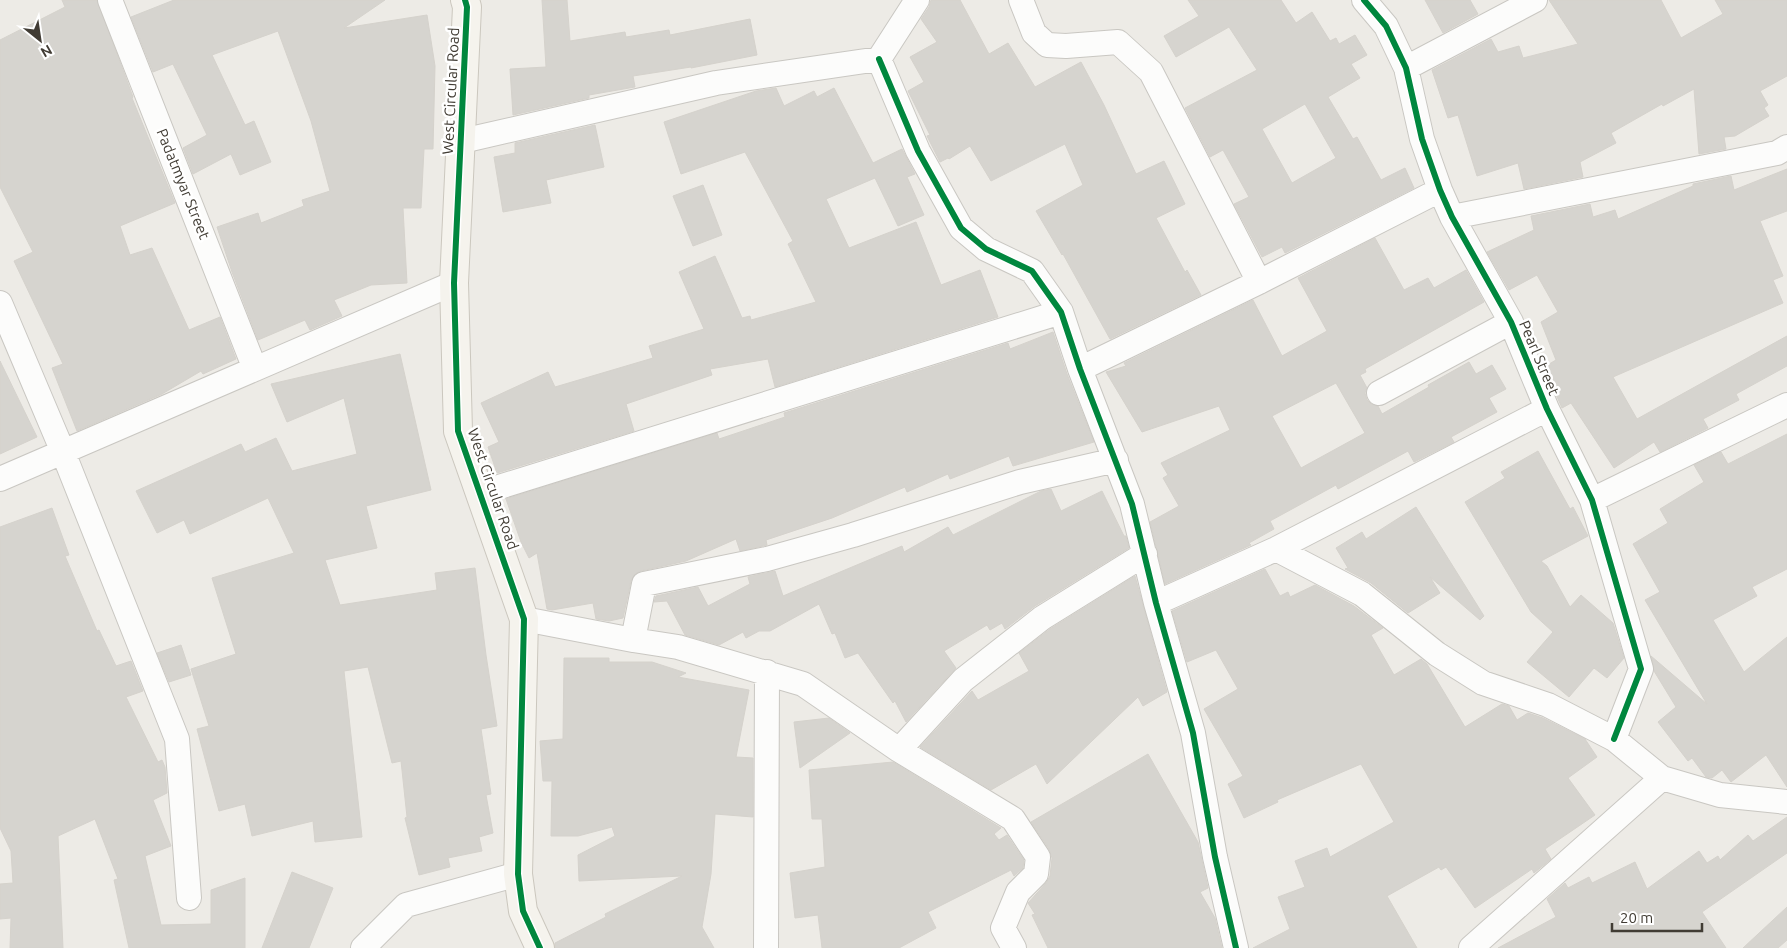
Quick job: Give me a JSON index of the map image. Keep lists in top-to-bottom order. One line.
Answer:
{"streets":{"street":["West Circular Road","Padatmyar Street","Pearl Street"]},"scale_bar":"20 m","north":"bottom right"}
